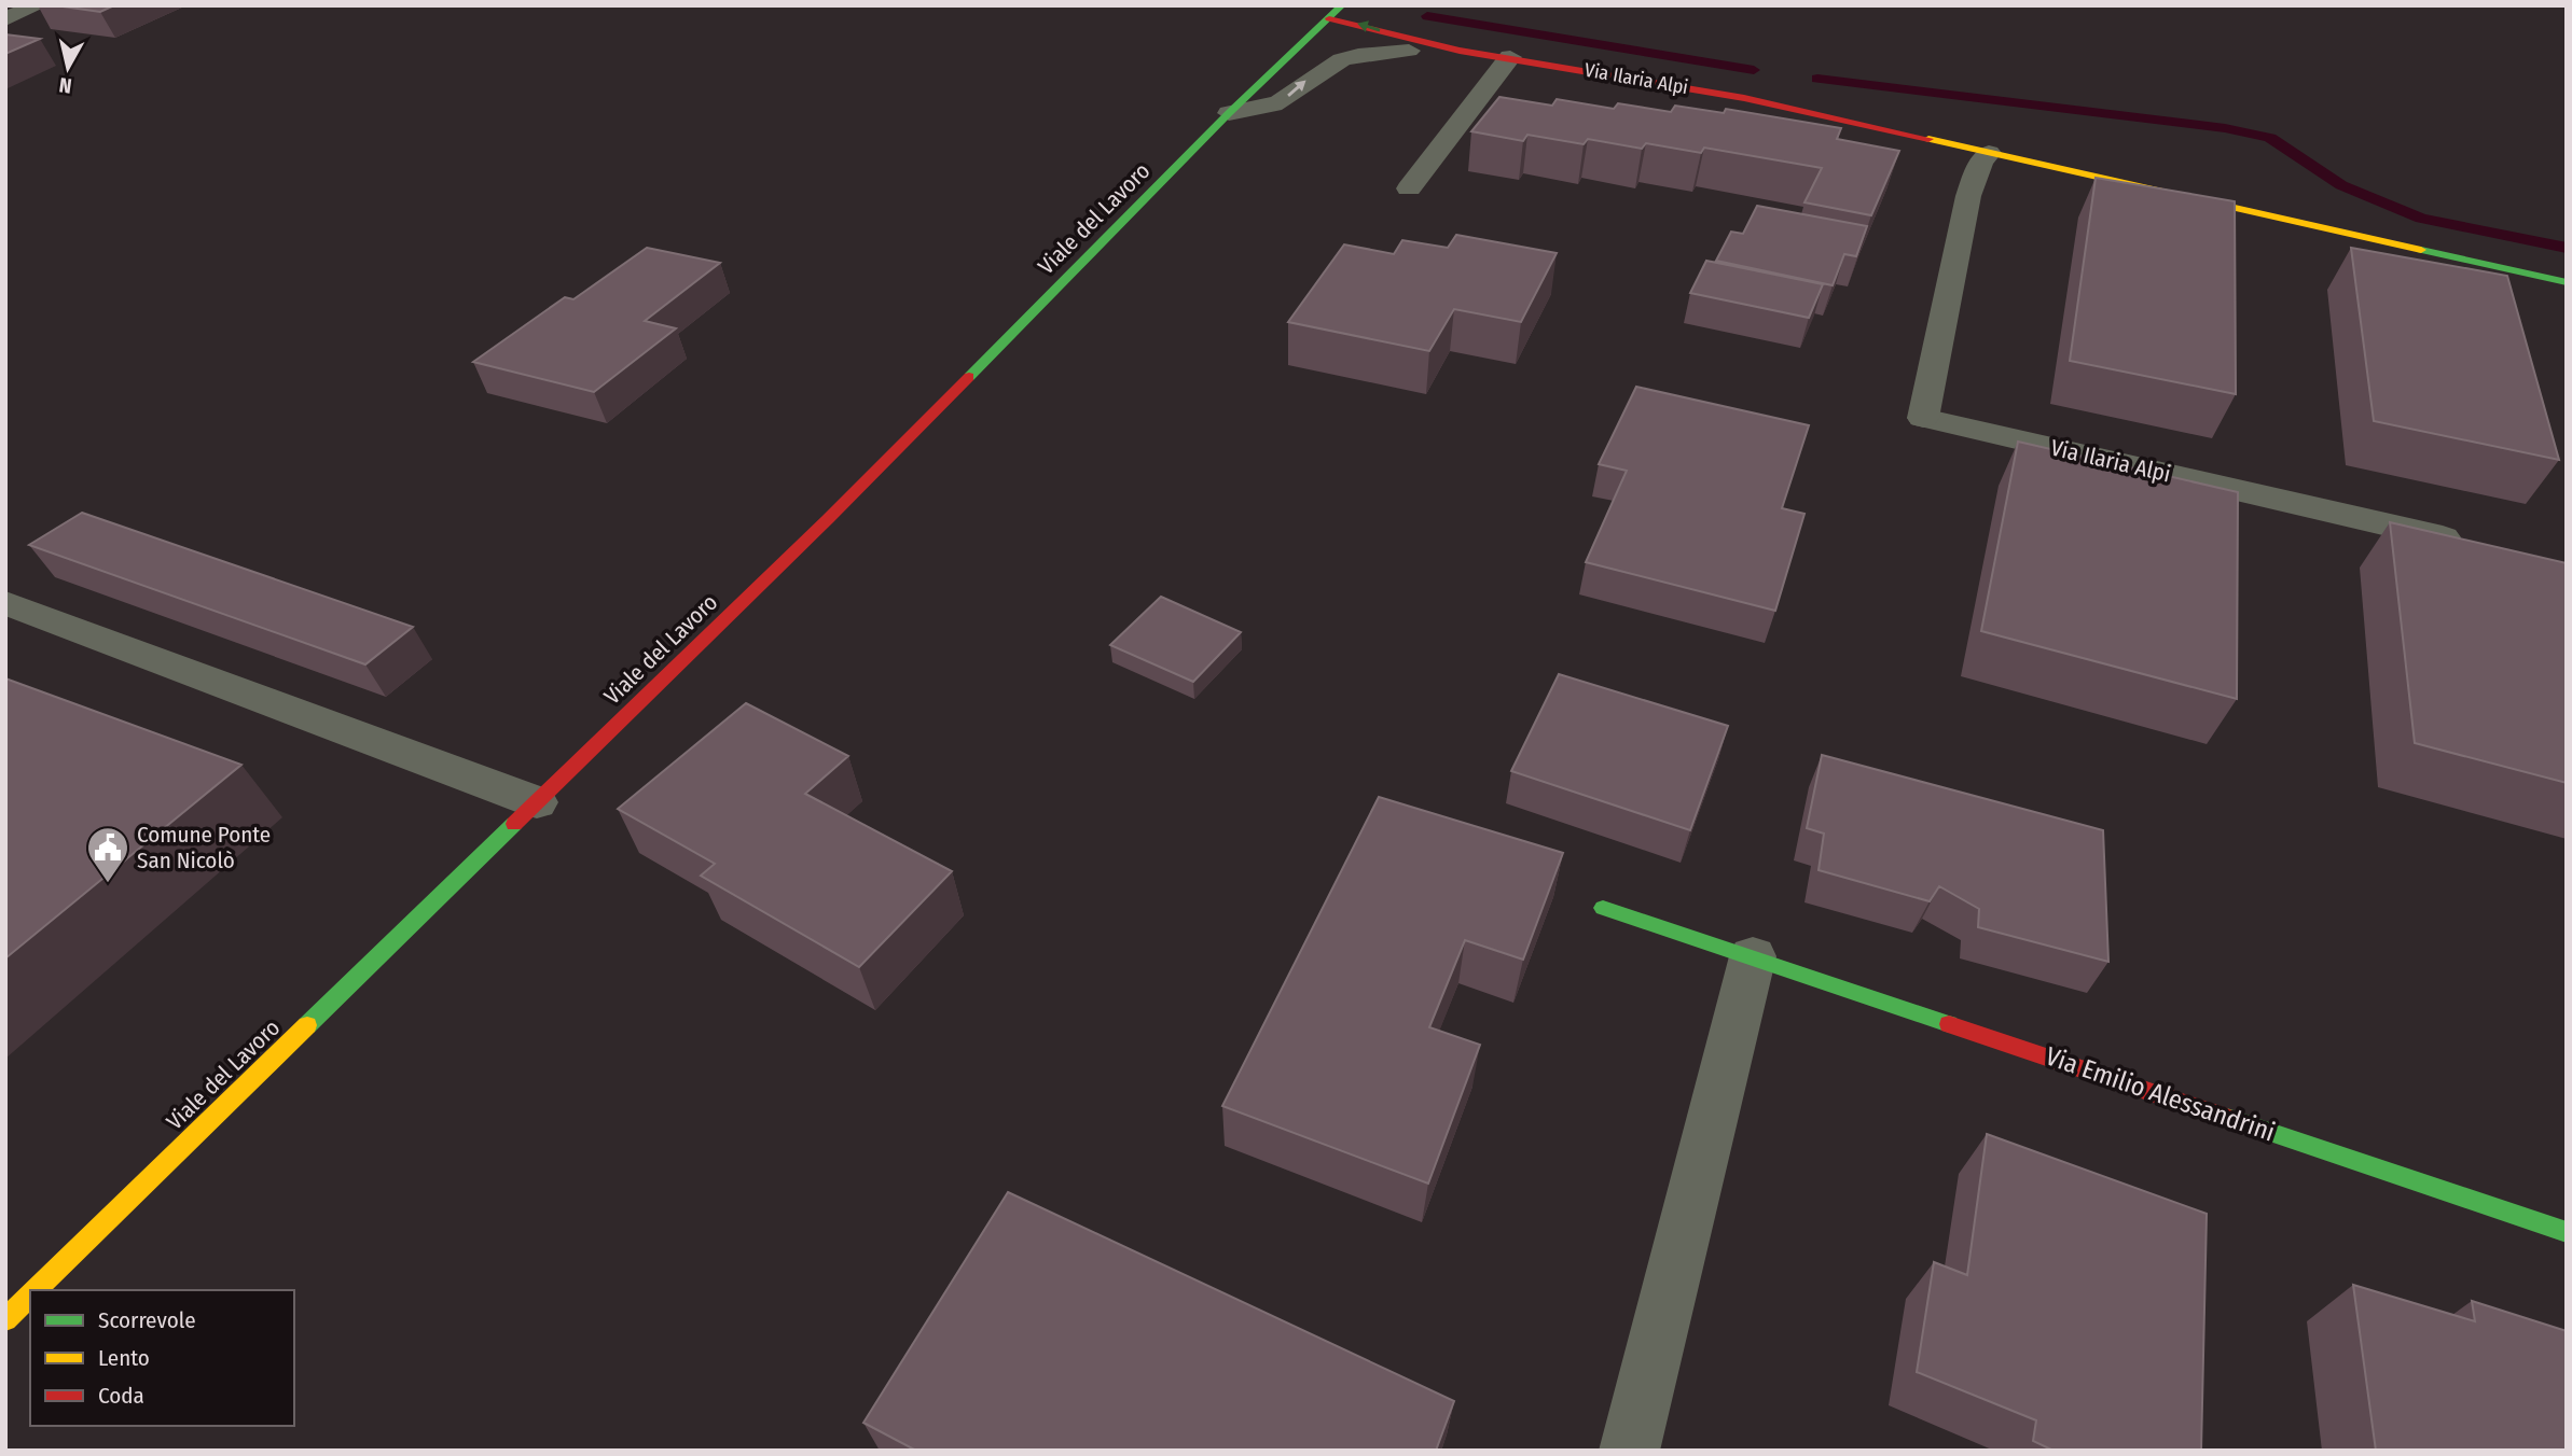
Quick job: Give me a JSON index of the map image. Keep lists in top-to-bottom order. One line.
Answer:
{"streets":{"street":["Via Ilaria Alpi","Viale del Lavoro","Via Emilio Alessandrini"]},"crossings":[["Via Ilaria Alpi","Viale del Lavoro"]],"places":{"public building":["Comune Ponte San Nicolò"]},"legend":["Scorrevole","Lento","Coda"],"north":"bottom"}
